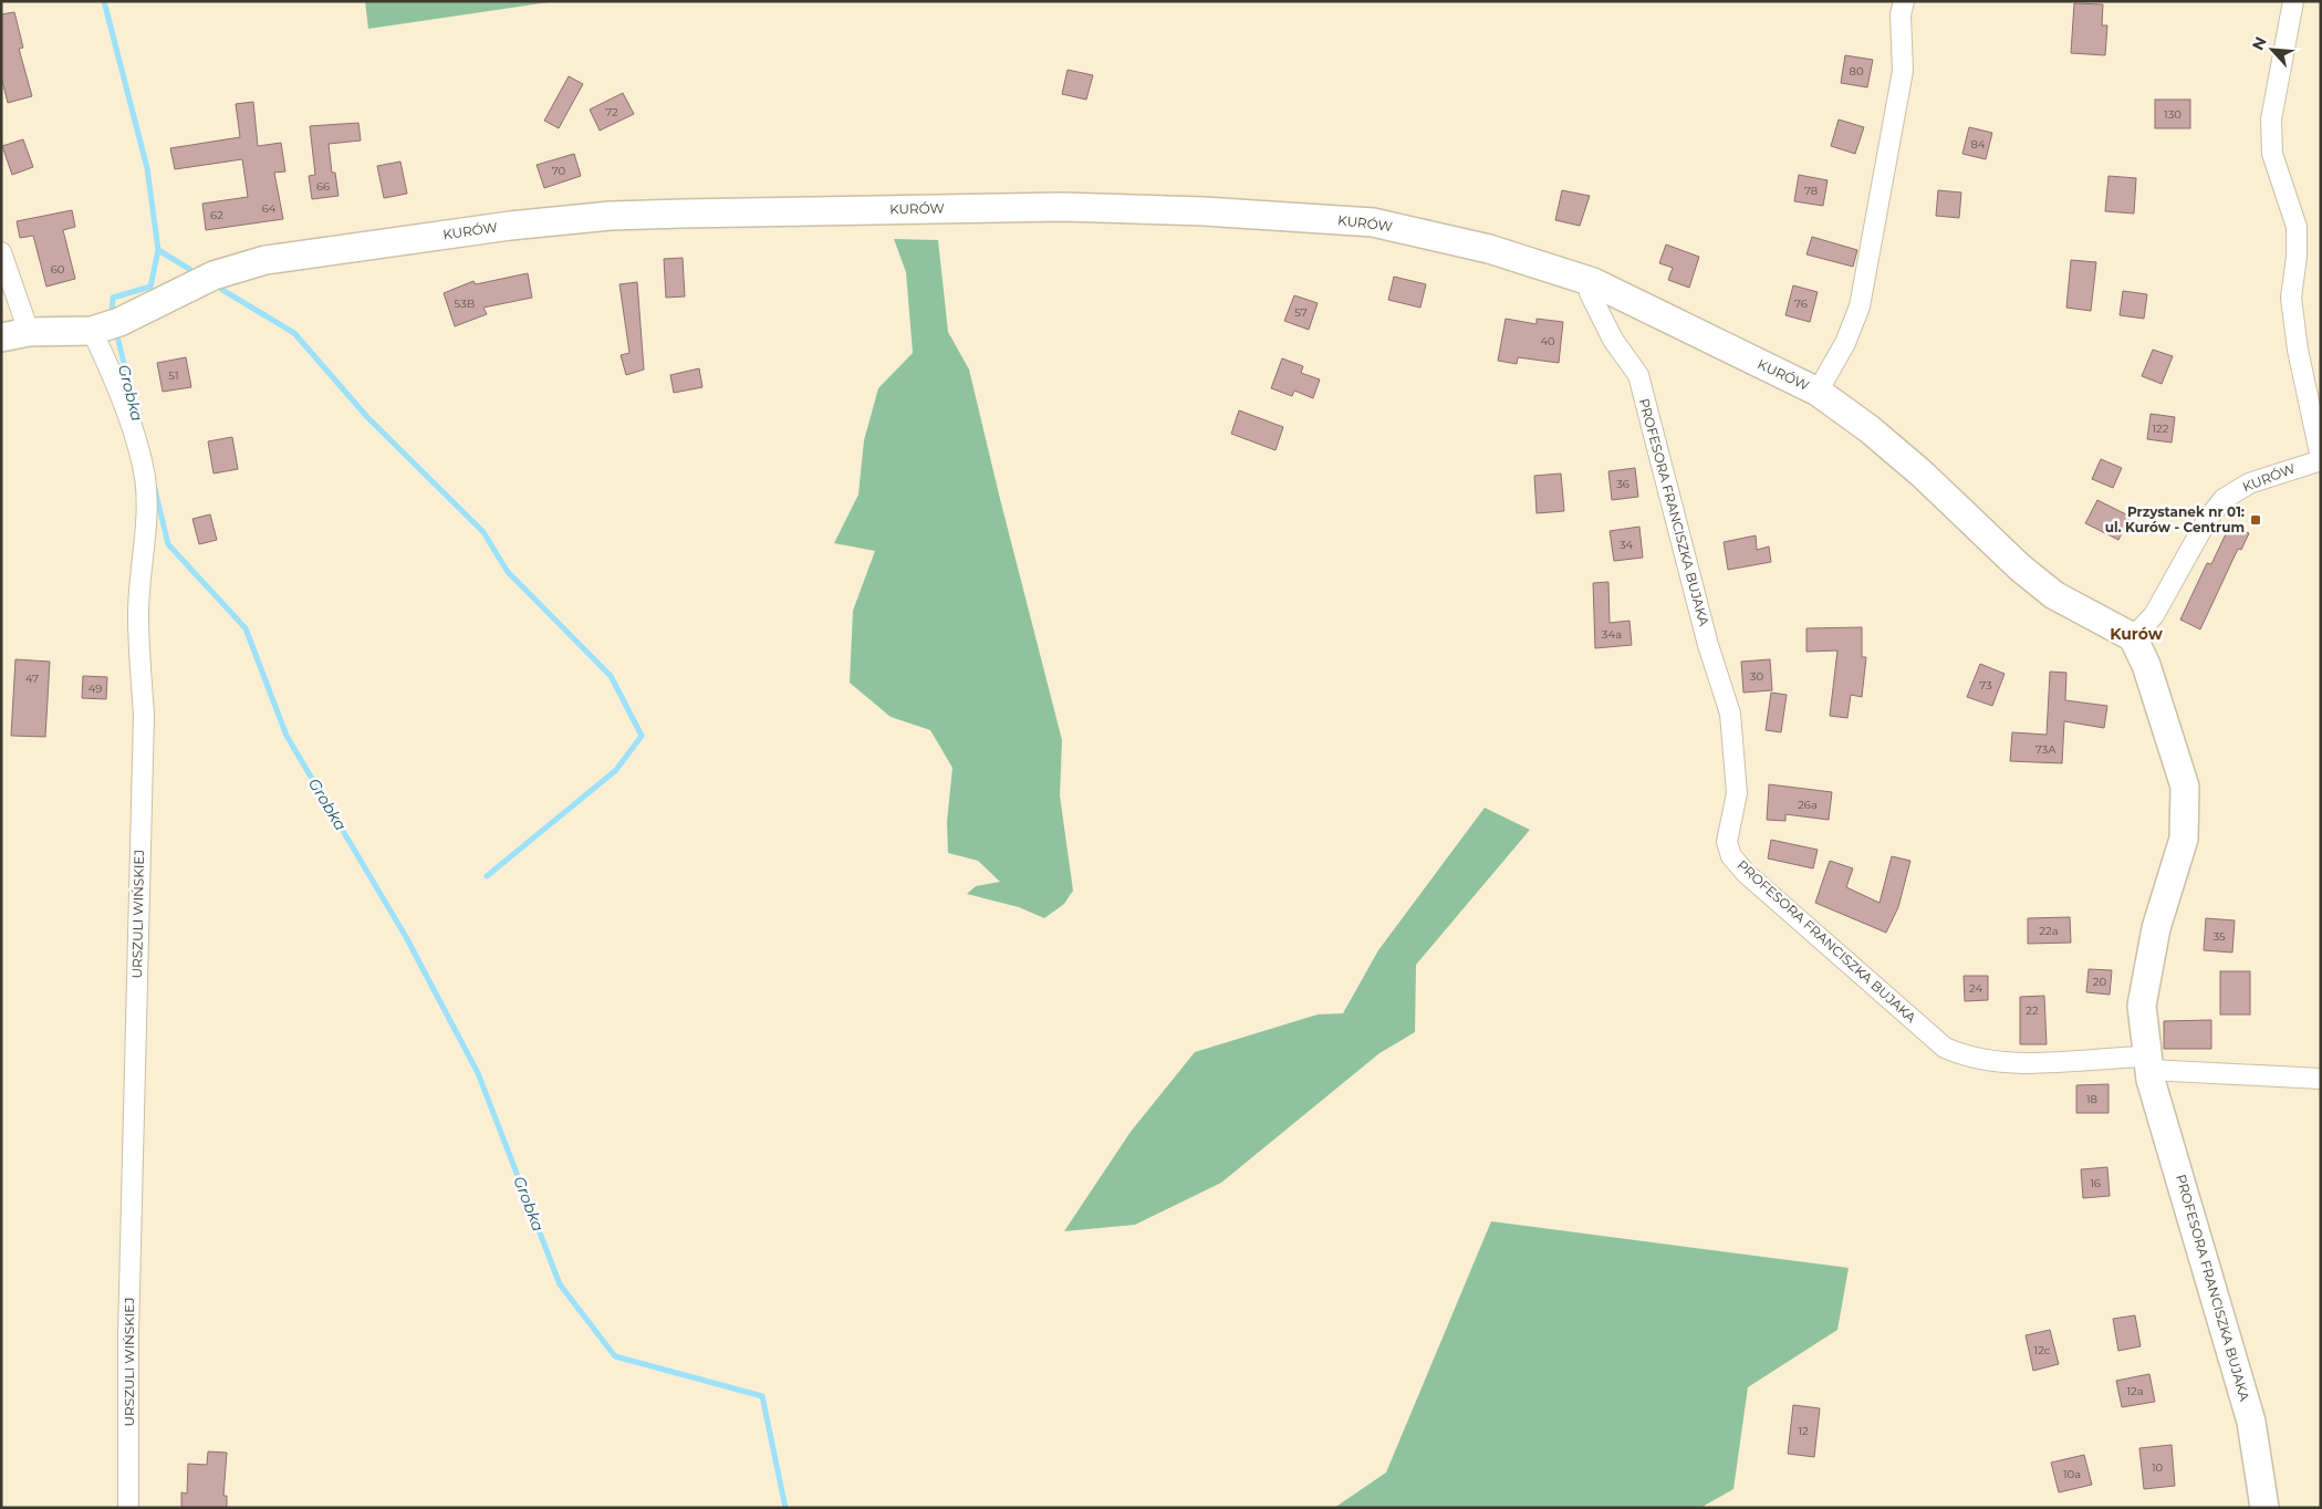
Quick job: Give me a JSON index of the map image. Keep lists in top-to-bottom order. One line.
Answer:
{"streets":{"street":["KURÓW","PROFESORA FRANCISZKA BUJAKA","URSZULI WIŃSKIEJ"]},"crossings":[["KURÓW","PROFESORA FRANCISZKA BUJAKA"],["KURÓW","URSZULI WIŃSKIEJ"]],"districts":["Kurów"],"water":["Grobka"],"places":{"transit":["Przystanek nr 01: ul. Kurów - Centrum"]},"house_numbers":["80","72","130","84","70","66","78","64","62","60","53B","76","57","40","51","122","36","34","34a","30","47","73","49","73A","26a","22a","35","20","24","22","18","16","12c","12a","12","10","10a"],"north":"top left"}
